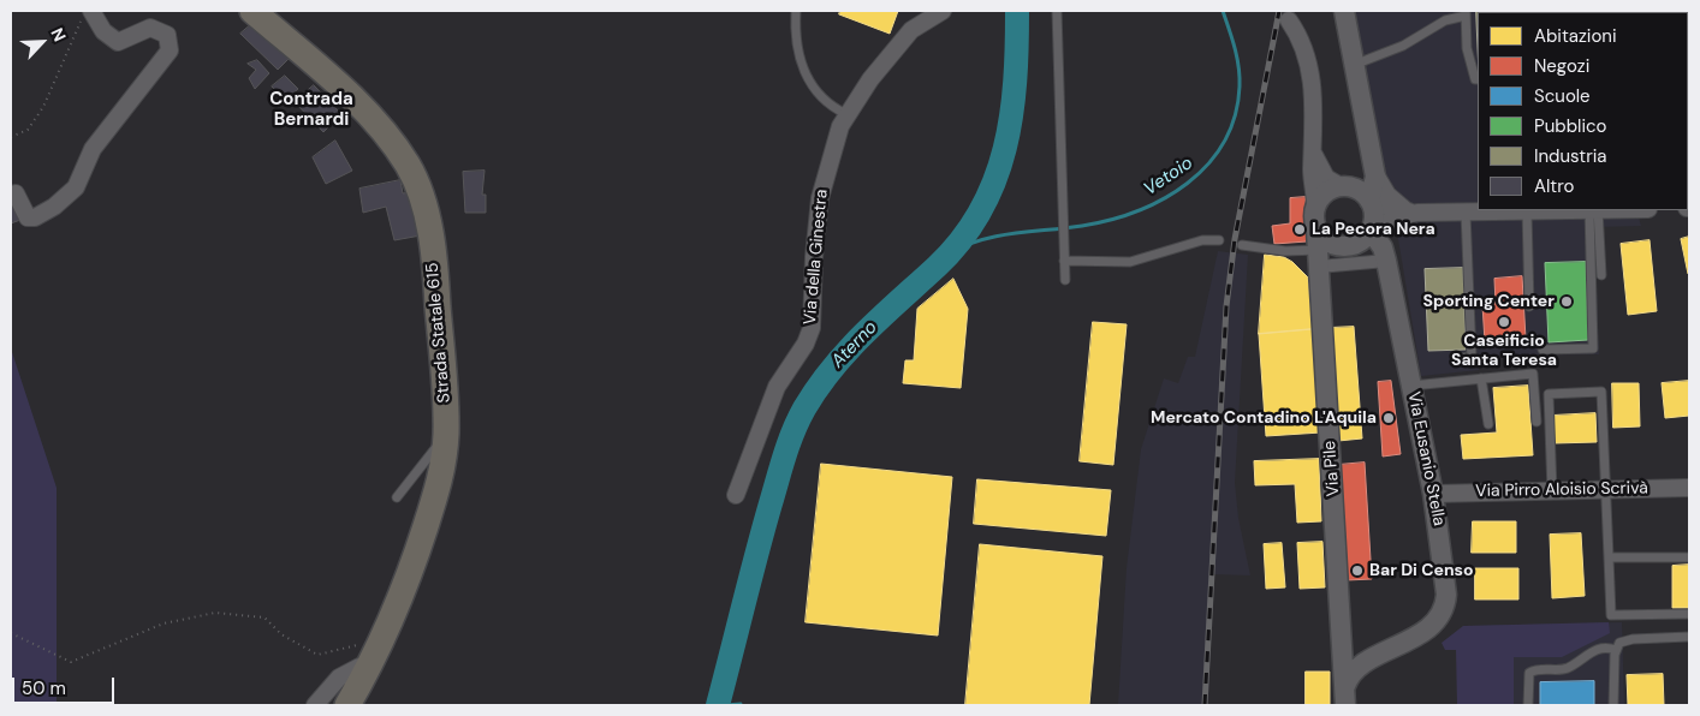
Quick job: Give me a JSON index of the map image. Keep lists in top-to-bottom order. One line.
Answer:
{"streets":{"main road":["Strada Statale 615"],"street":["Via della Ginestra","Via Eusanio Stella","Via Pile","Via Pirro Aloisio Scrivà"]},"crossings":[["Via Eusanio Stella","Via Pile"],["Via Eusanio Stella","Via Pirro Aloisio Scrivà"]],"districts":["Contrada Bernardi"],"water":["Vetoio","Aterno"],"places":["La Pecora Nera","Sporting Center","Caseificio Santa Teresa","Mercato Contadino L'Aquila","Bar Di Censo"],"legend":["Abitazioni","Negozi","Scuole","Pubblico","Industria","Altro"],"scale_bar":"50 m","north":"top right"}
